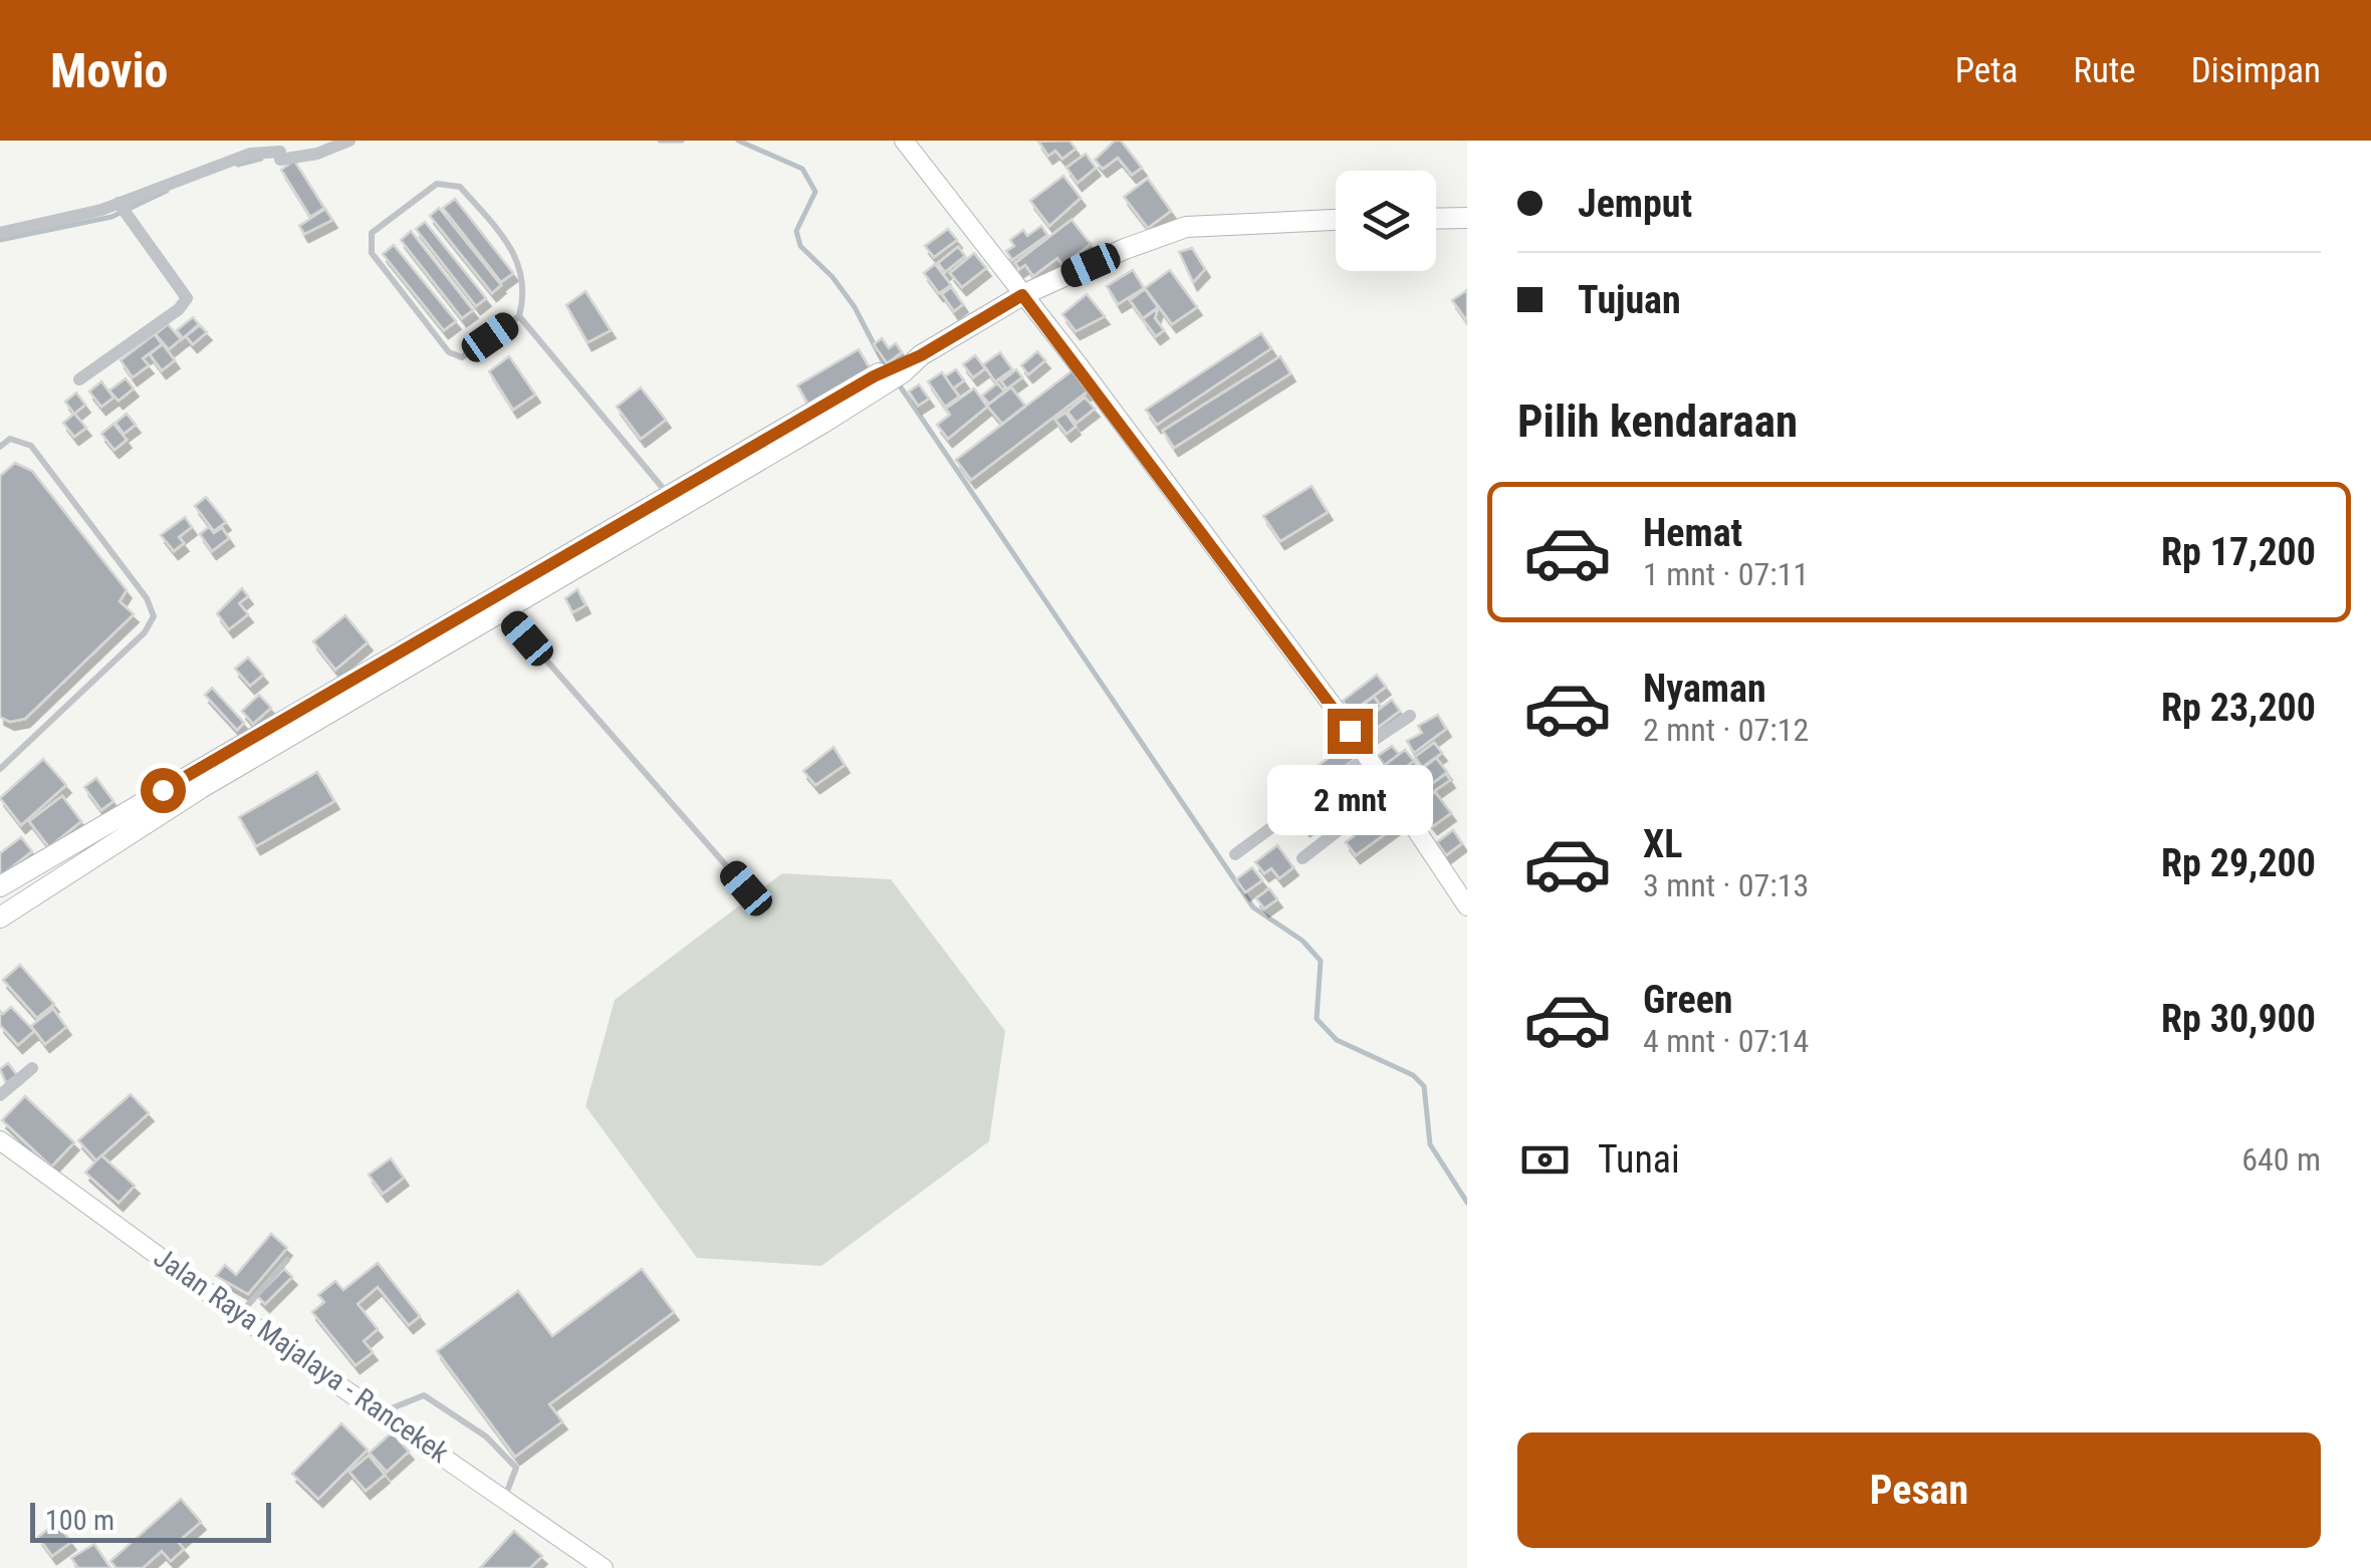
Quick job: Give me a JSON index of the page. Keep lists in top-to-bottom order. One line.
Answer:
{"streets":{"street":["Jalan Raya Majalaya - Rancekek"]},"scale_bar":"100 m","page":{"header":"Movio","nav":["Peta","Rute","Disimpan"],"banner":["Jemput","Tujuan"],"heading":"Pilih kendaraan","list":[{"name":"Hemat","note":"1 mnt · 07:11","value":"Rp 17,200"},{"name":"Nyaman","note":"2 mnt · 07:12","value":"Rp 23,200"},{"name":"XL","note":"3 mnt · 07:13","value":"Rp 29,200"},{"name":"Green","note":"4 mnt · 07:14","value":"Rp 30,900"}],"bubble":"2 mnt","pay":["Tunai","640 m"],"buttons":"Pesan","scale":"100 m"}}
